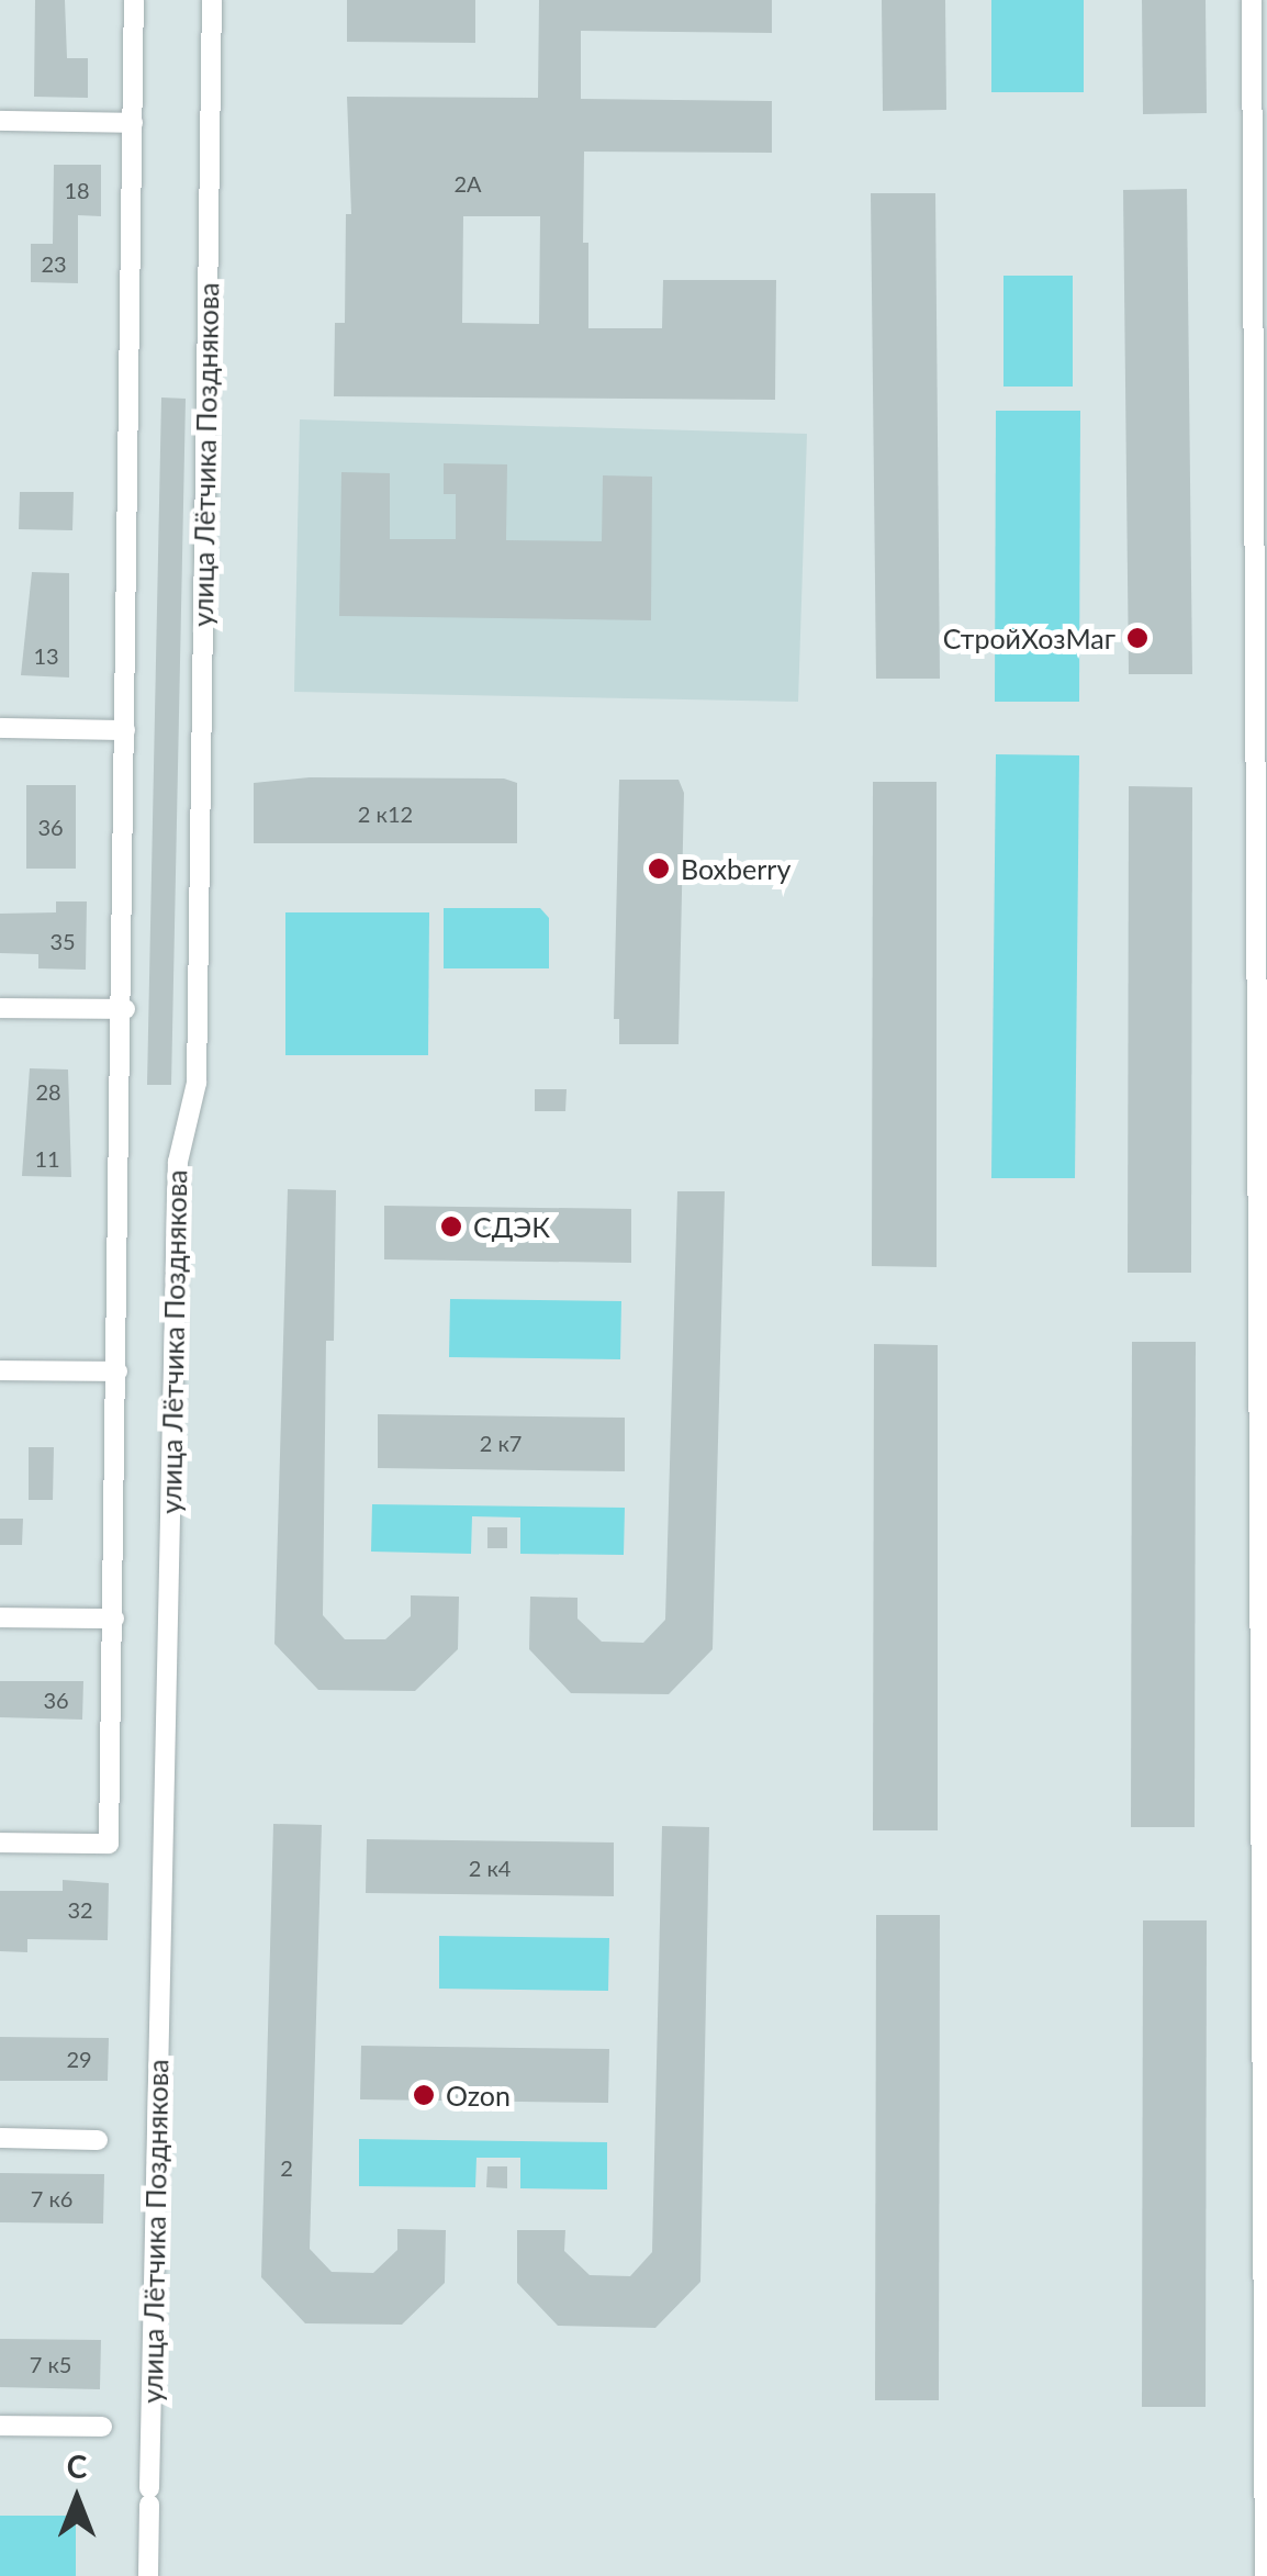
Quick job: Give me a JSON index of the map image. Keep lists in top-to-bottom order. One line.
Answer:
{"streets":{"street":["улица Лётчика Позднякова"]},"places":["СтройХозМаг","Boxberry","СДЭК","Ozon"],"house_numbers":["2А","18","23","13","2 к12","36","35","28","11","2 к7","36","2 к4","32","29","2","7 к6","7 к5"],"north":"top"}
